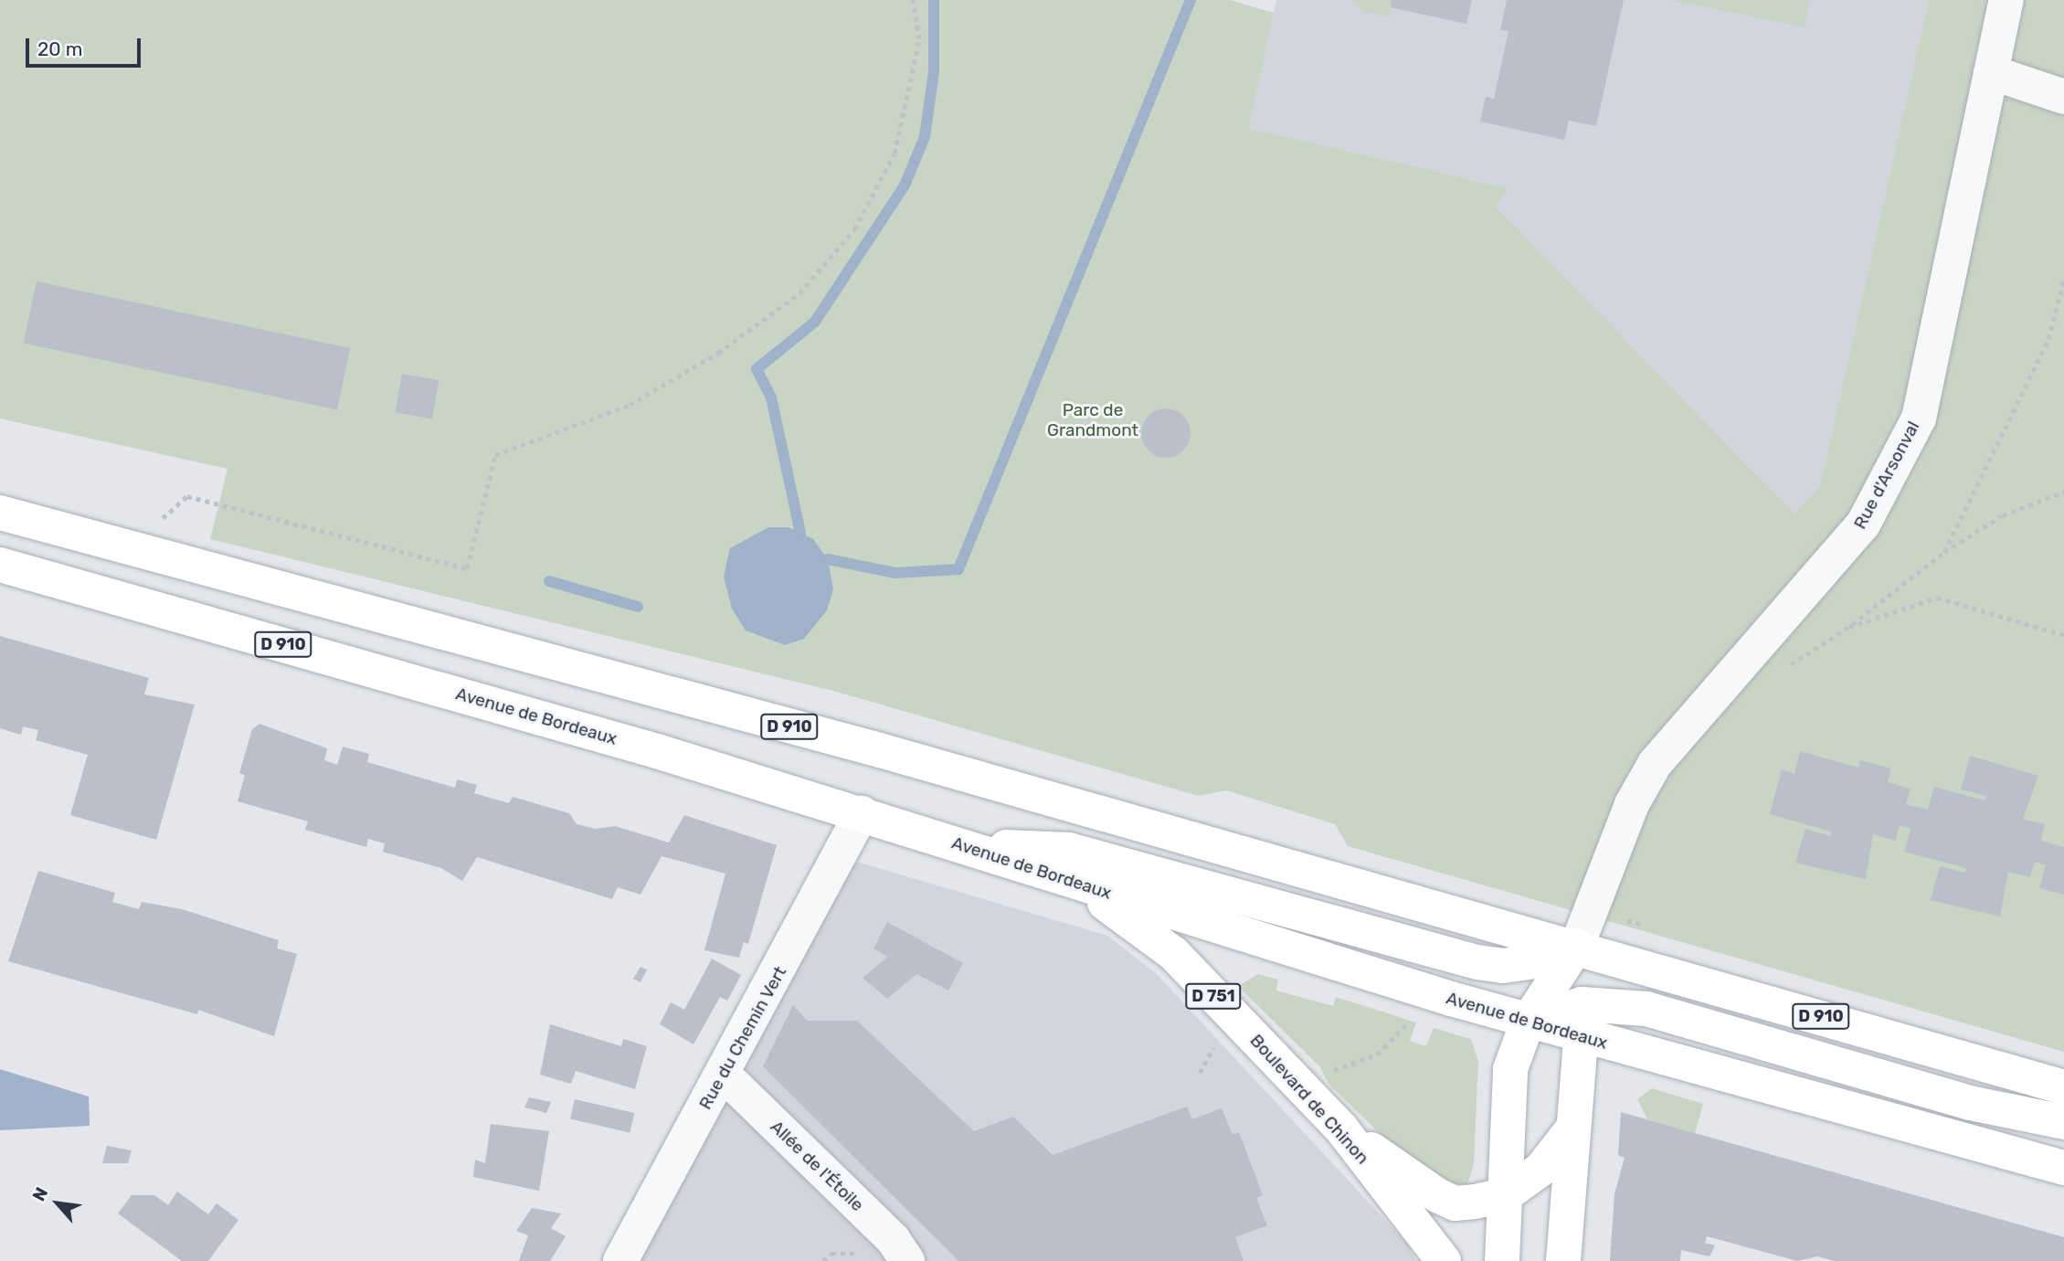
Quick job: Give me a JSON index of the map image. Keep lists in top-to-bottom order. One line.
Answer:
{"streets":{"main road":["D 910","Avenue de Bordeaux","D 751","Boulevard de Chinon"],"street":["Rue d'Arsonval","Rue du Chemin Vert","Allée de l'Étoile"]},"crossings":[["Rue d'Arsonval","D 910"],["Rue d'Arsonval","D 751"],["D 910","D 751"],["Avenue de Bordeaux","D 751"],["Avenue de Bordeaux","Rue du Chemin Vert"],["Avenue de Bordeaux","Boulevard de Chinon"],["D 751","Boulevard de Chinon"],["Rue du Chemin Vert","Allée de l'Étoile"]],"parks":["Parc de Grandmont"],"scale_bar":"20 m","north":"top left"}
